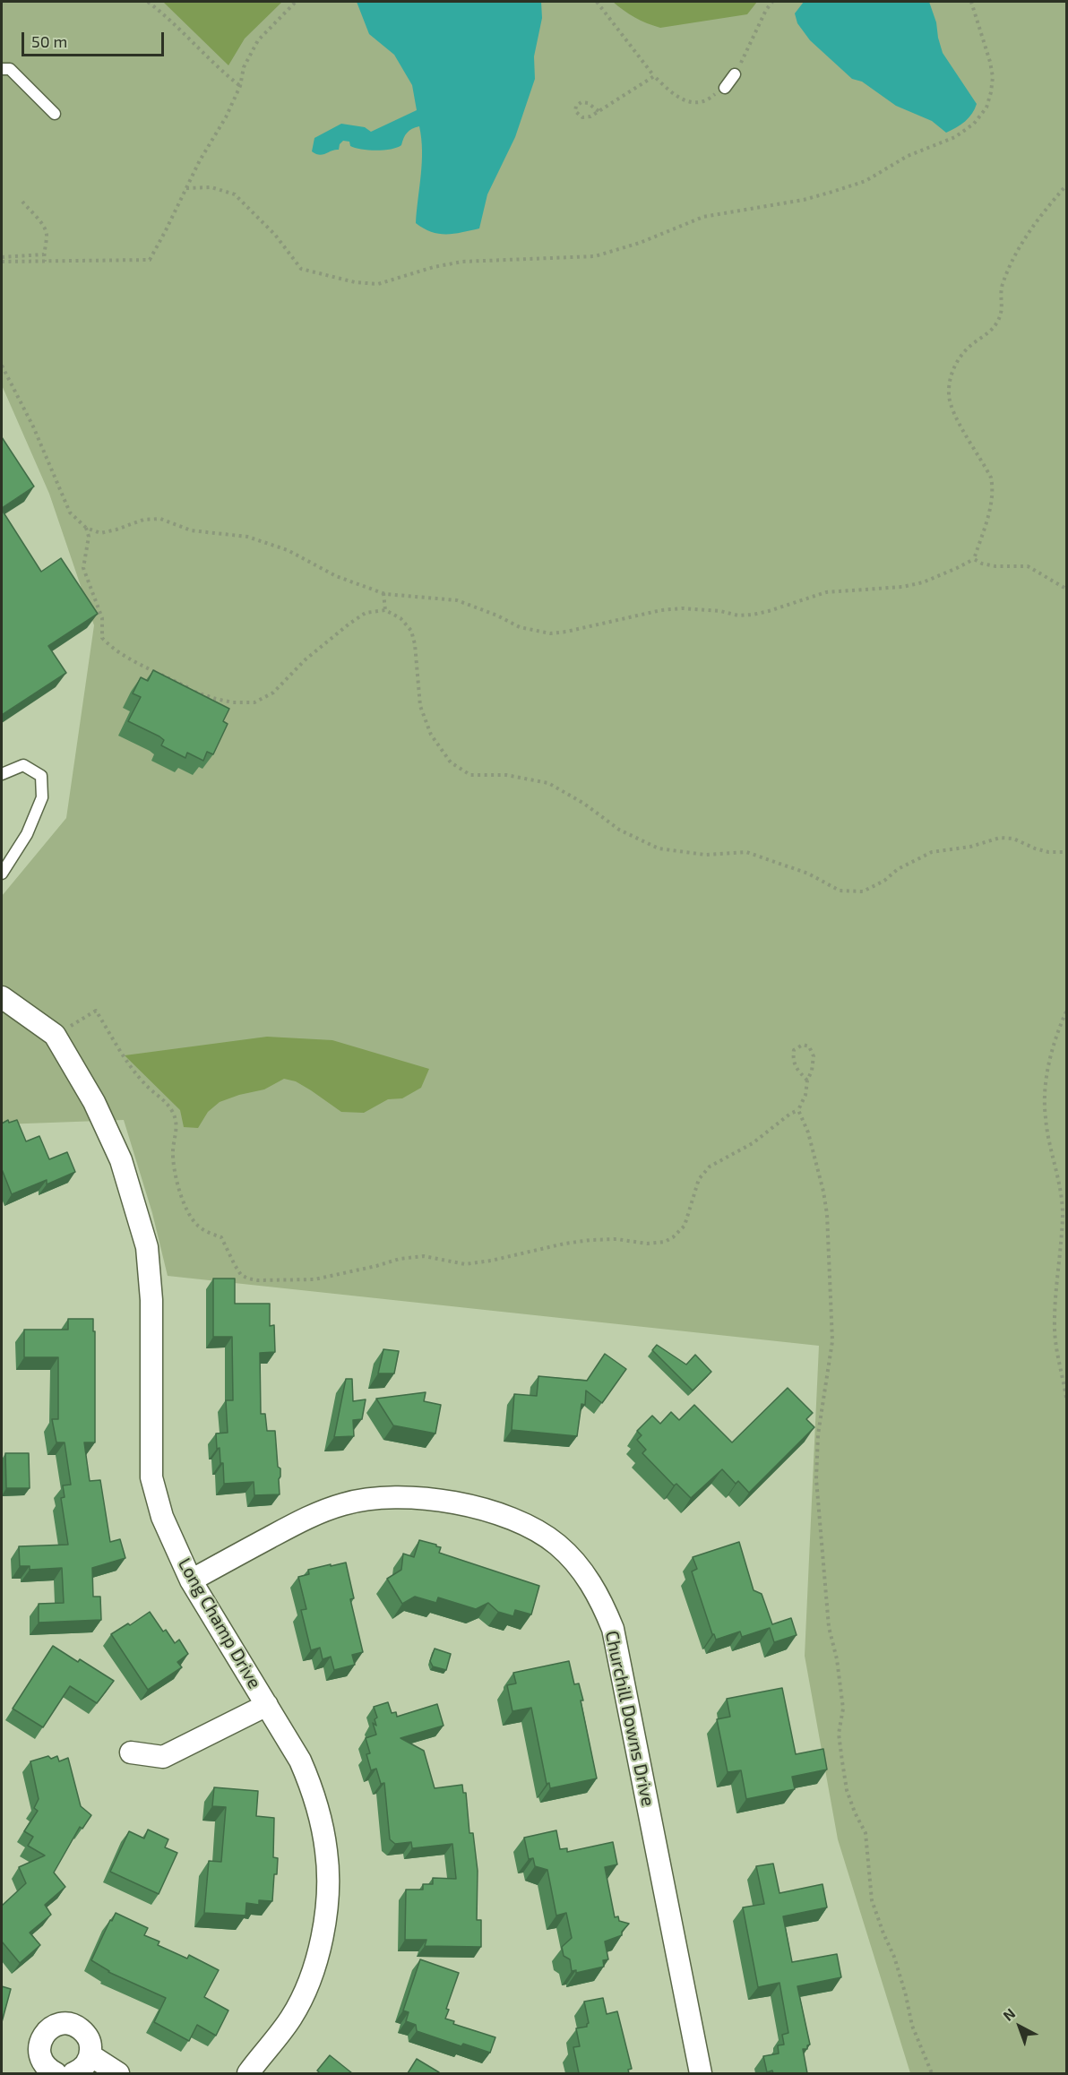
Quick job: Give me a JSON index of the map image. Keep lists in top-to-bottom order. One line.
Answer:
{"streets":{"street":["Long Champ Drive","Churchill Downs Drive"]},"crossings":[["Long Champ Drive","Churchill Downs Drive"]],"scale_bar":"50 m","north":"top left"}
